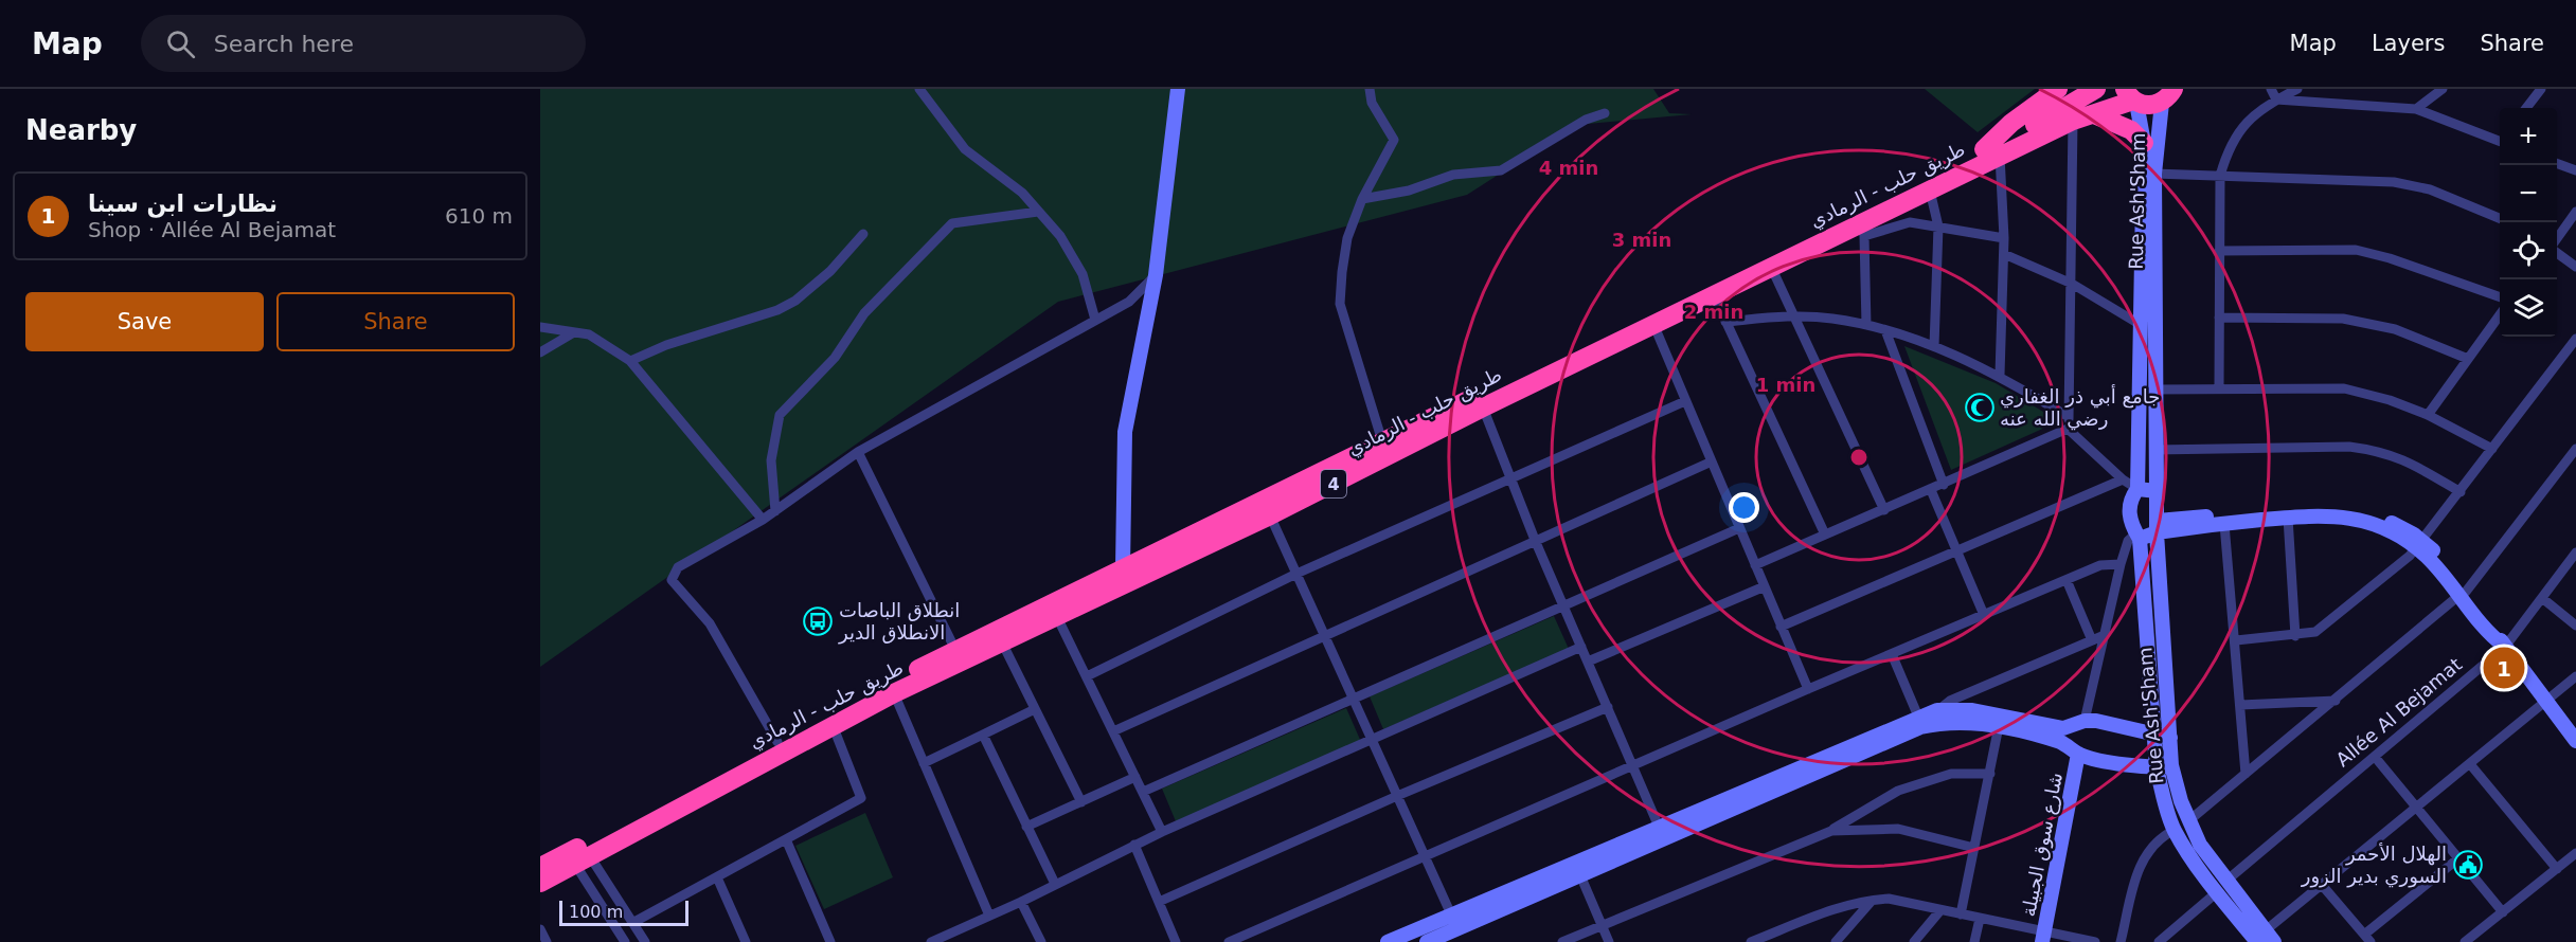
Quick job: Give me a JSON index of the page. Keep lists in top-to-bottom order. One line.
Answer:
{"streets":{"highway":["طريق حلب - الرمادي","4"],"street":["Rue Ash'Sham","Allée Al Bejamat","شارع سوق الجبيلة"]},"crossings":[["طريق حلب - الرمادي","Rue Ash'Sham"],["طريق حلب - الرمادي","4"],["Rue Ash'Sham","4"],["Rue Ash'Sham","Allée Al Bejamat"]],"places":{"mosque":["جامع أبي ذر الغفاري رضي الله عنه"],"bus stop":["انطلاق الباصات الانطلاق الدير"],"public building":["الهلال الأحمر السوري بدير الزور"]},"scale_bar":"100 m","page":{"header":"Map","search":"Search here","nav":["Map","Layers","Share"],"heading":"Nearby","map_buttons":["+","−"],"list":[{"mark":"1","name":"نظارات ابن سينا","note":"Shop · Allée Al Bejamat","value":"610 m"}],"buttons":["Save","Share"],"pins":"1","scale":"100 m"},"rings":["4 min","3 min","2 min","1 min"]}
